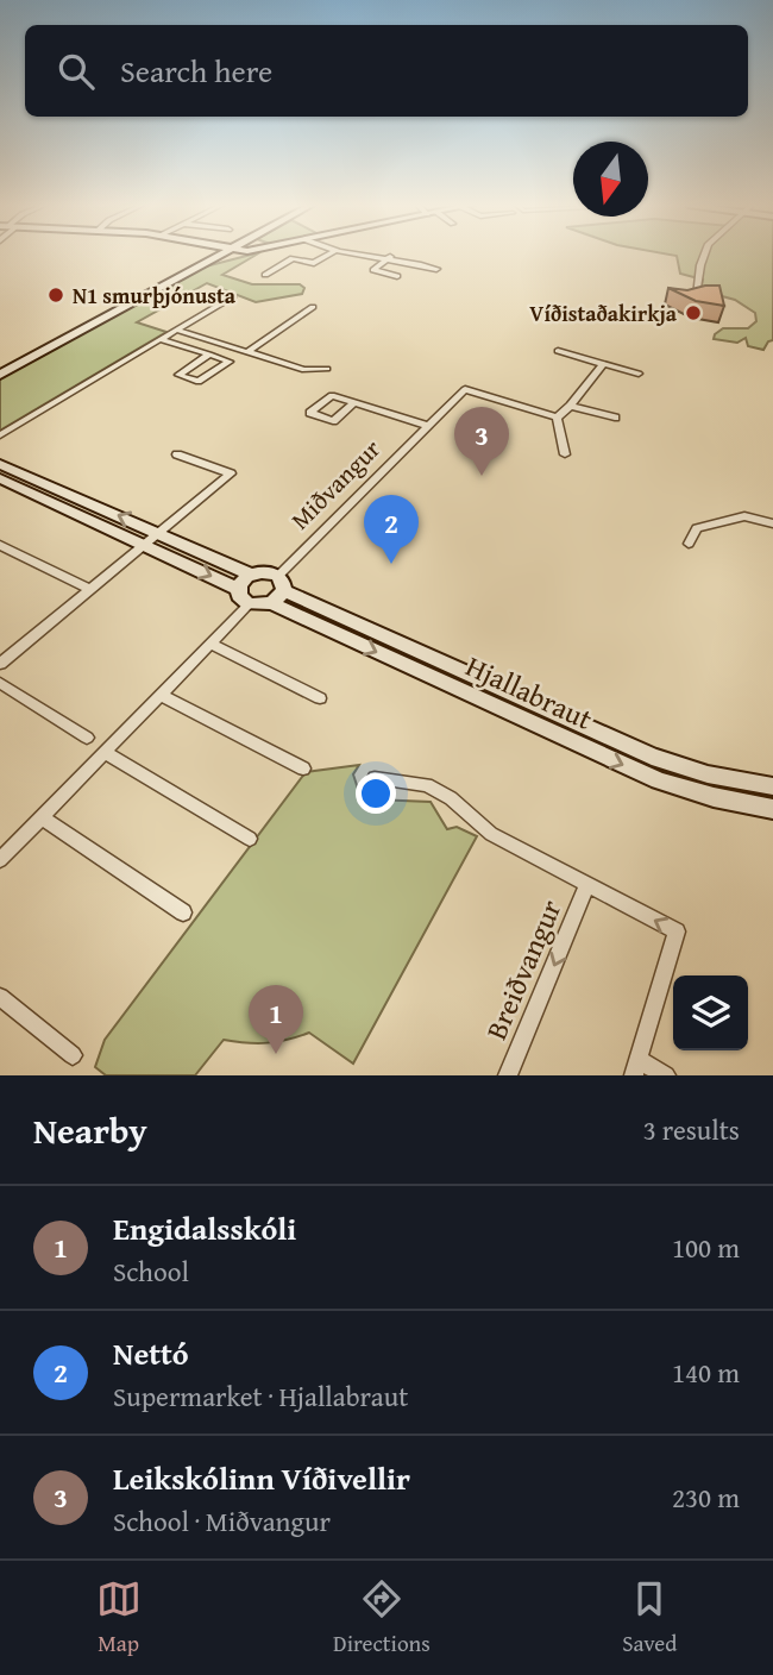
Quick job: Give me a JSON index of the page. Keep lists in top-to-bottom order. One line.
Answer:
{"streets":{"main road":["Hjallabraut"],"street":["Miðvangur","Breiðvangur"]},"crossings":[["Miðvangur","Hjallabraut"]],"places":["N1 smurþjónusta","Víðistaðakirkja"],"north":"bottom","page":{"search":"Search here","pins":["3","2","1"],"heading":["Nearby","3 results"],"list":[{"mark":"1","name":"Engidalsskóli","note":"School","value":"100 m"},{"mark":"2","name":"Nettó","note":"Supermarket · Hjallabraut","value":"140 m"},{"mark":"3","name":"Leikskólinn Víðivellir","note":"School · Miðvangur","value":"230 m"}],"nav":["Map","Directions","Saved"]}}
